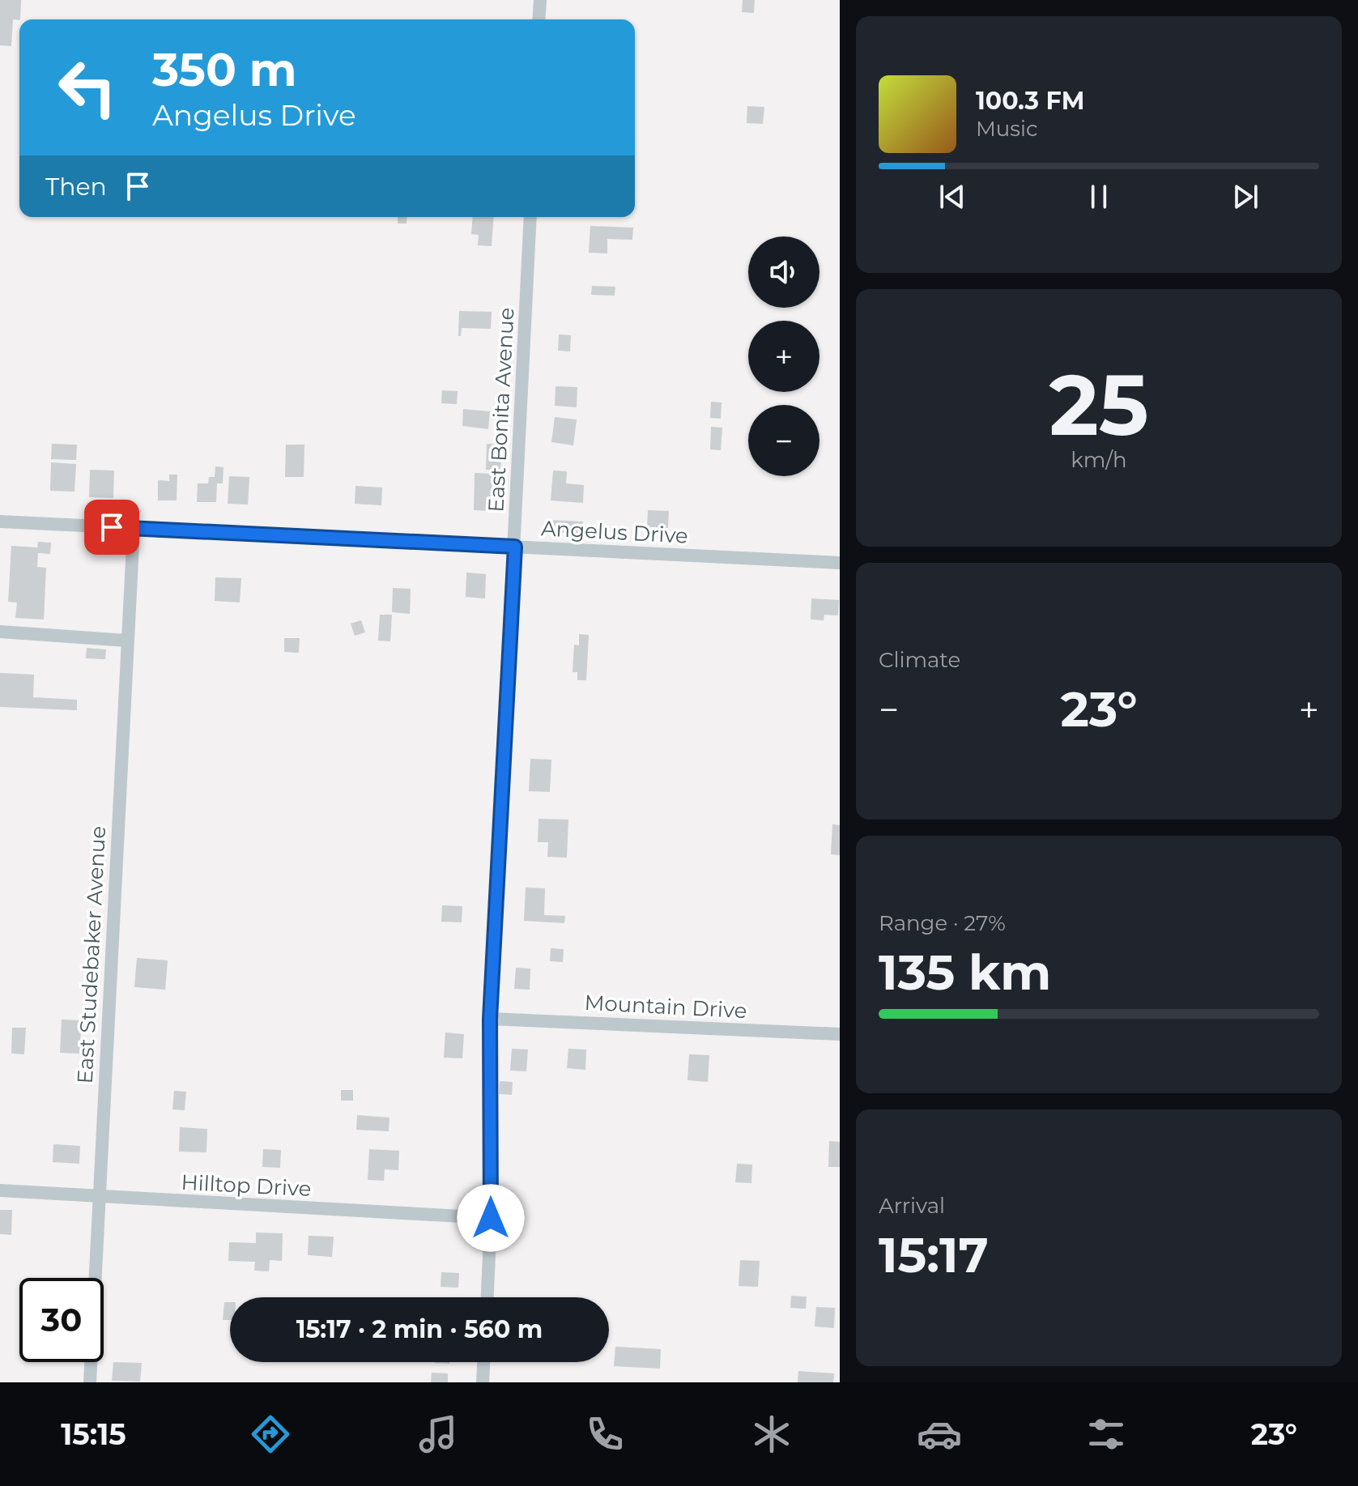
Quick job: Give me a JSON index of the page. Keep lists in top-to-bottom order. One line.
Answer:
{"streets":{"street":["East Bonita Avenue","Angelus Drive","East Studebaker Avenue","Mountain Drive","Hilltop Drive"]},"crossings":[["East Bonita Avenue","Angelus Drive"],["East Bonita Avenue","Mountain Drive"],["East Bonita Avenue","Hilltop Drive"],["Angelus Drive","East Studebaker Avenue"],["East Studebaker Avenue","Hilltop Drive"]],"page":{"turn":["350 m","Angelus Drive"],"song":["100.3 FM","Music"],"then":"Then","map_buttons":["+","−"],"tile":[["25","km/h"],"Climate",["Range · 27%","135 km"],["Arrival","15:17"]],"heat":["−","23°","+"],"limit":"30","trip":"15:17 · 2 min · 560 m","tabs":["15:15","23°"]}}
